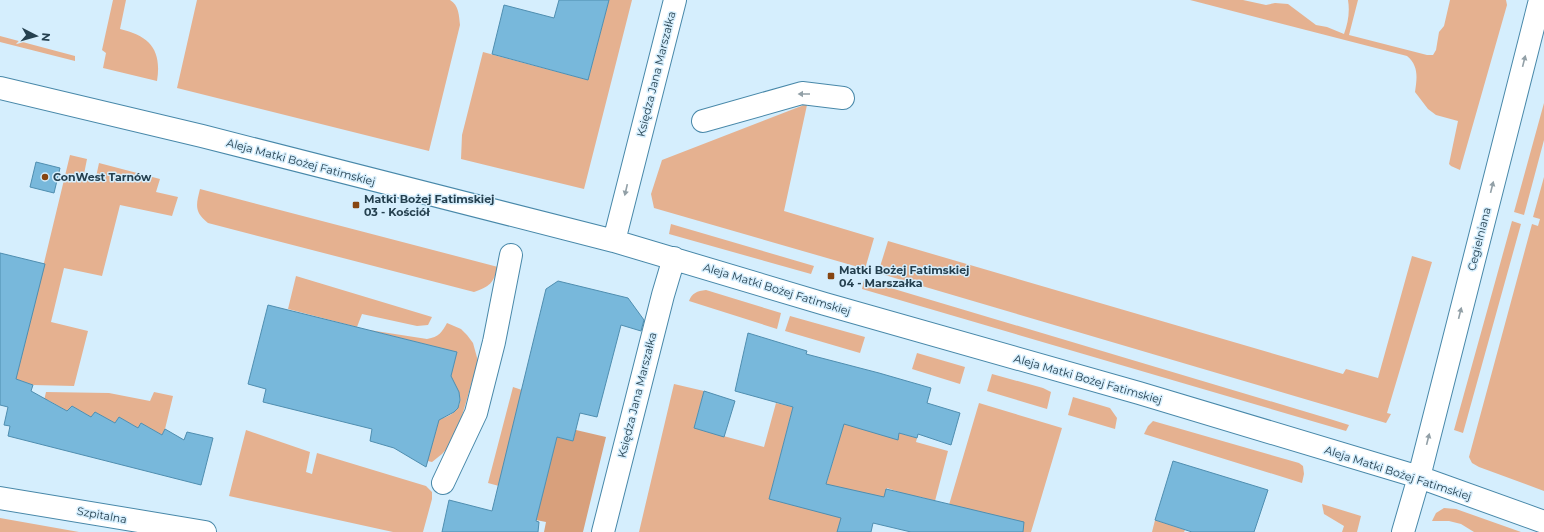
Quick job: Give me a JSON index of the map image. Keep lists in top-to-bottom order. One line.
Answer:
{"streets":{"street":["Księdza Jana Marszałka","Aleja Matki Bożej Fatimskiej","Cegielniana","Szpitalna"]},"crossings":[["Księdza Jana Marszałka","Aleja Matki Bożej Fatimskiej"],["Aleja Matki Bożej Fatimskiej","Cegielniana"]],"one_way":["Księdza Jana Marszałka","Cegielniana"],"places":{"other":["ConWest Tarnów"],"transit":["Matki Bożej Fatimskiej 03 - Kościół","Matki Bożej Fatimskiej 04 - Marszałka"]},"north":"right"}
